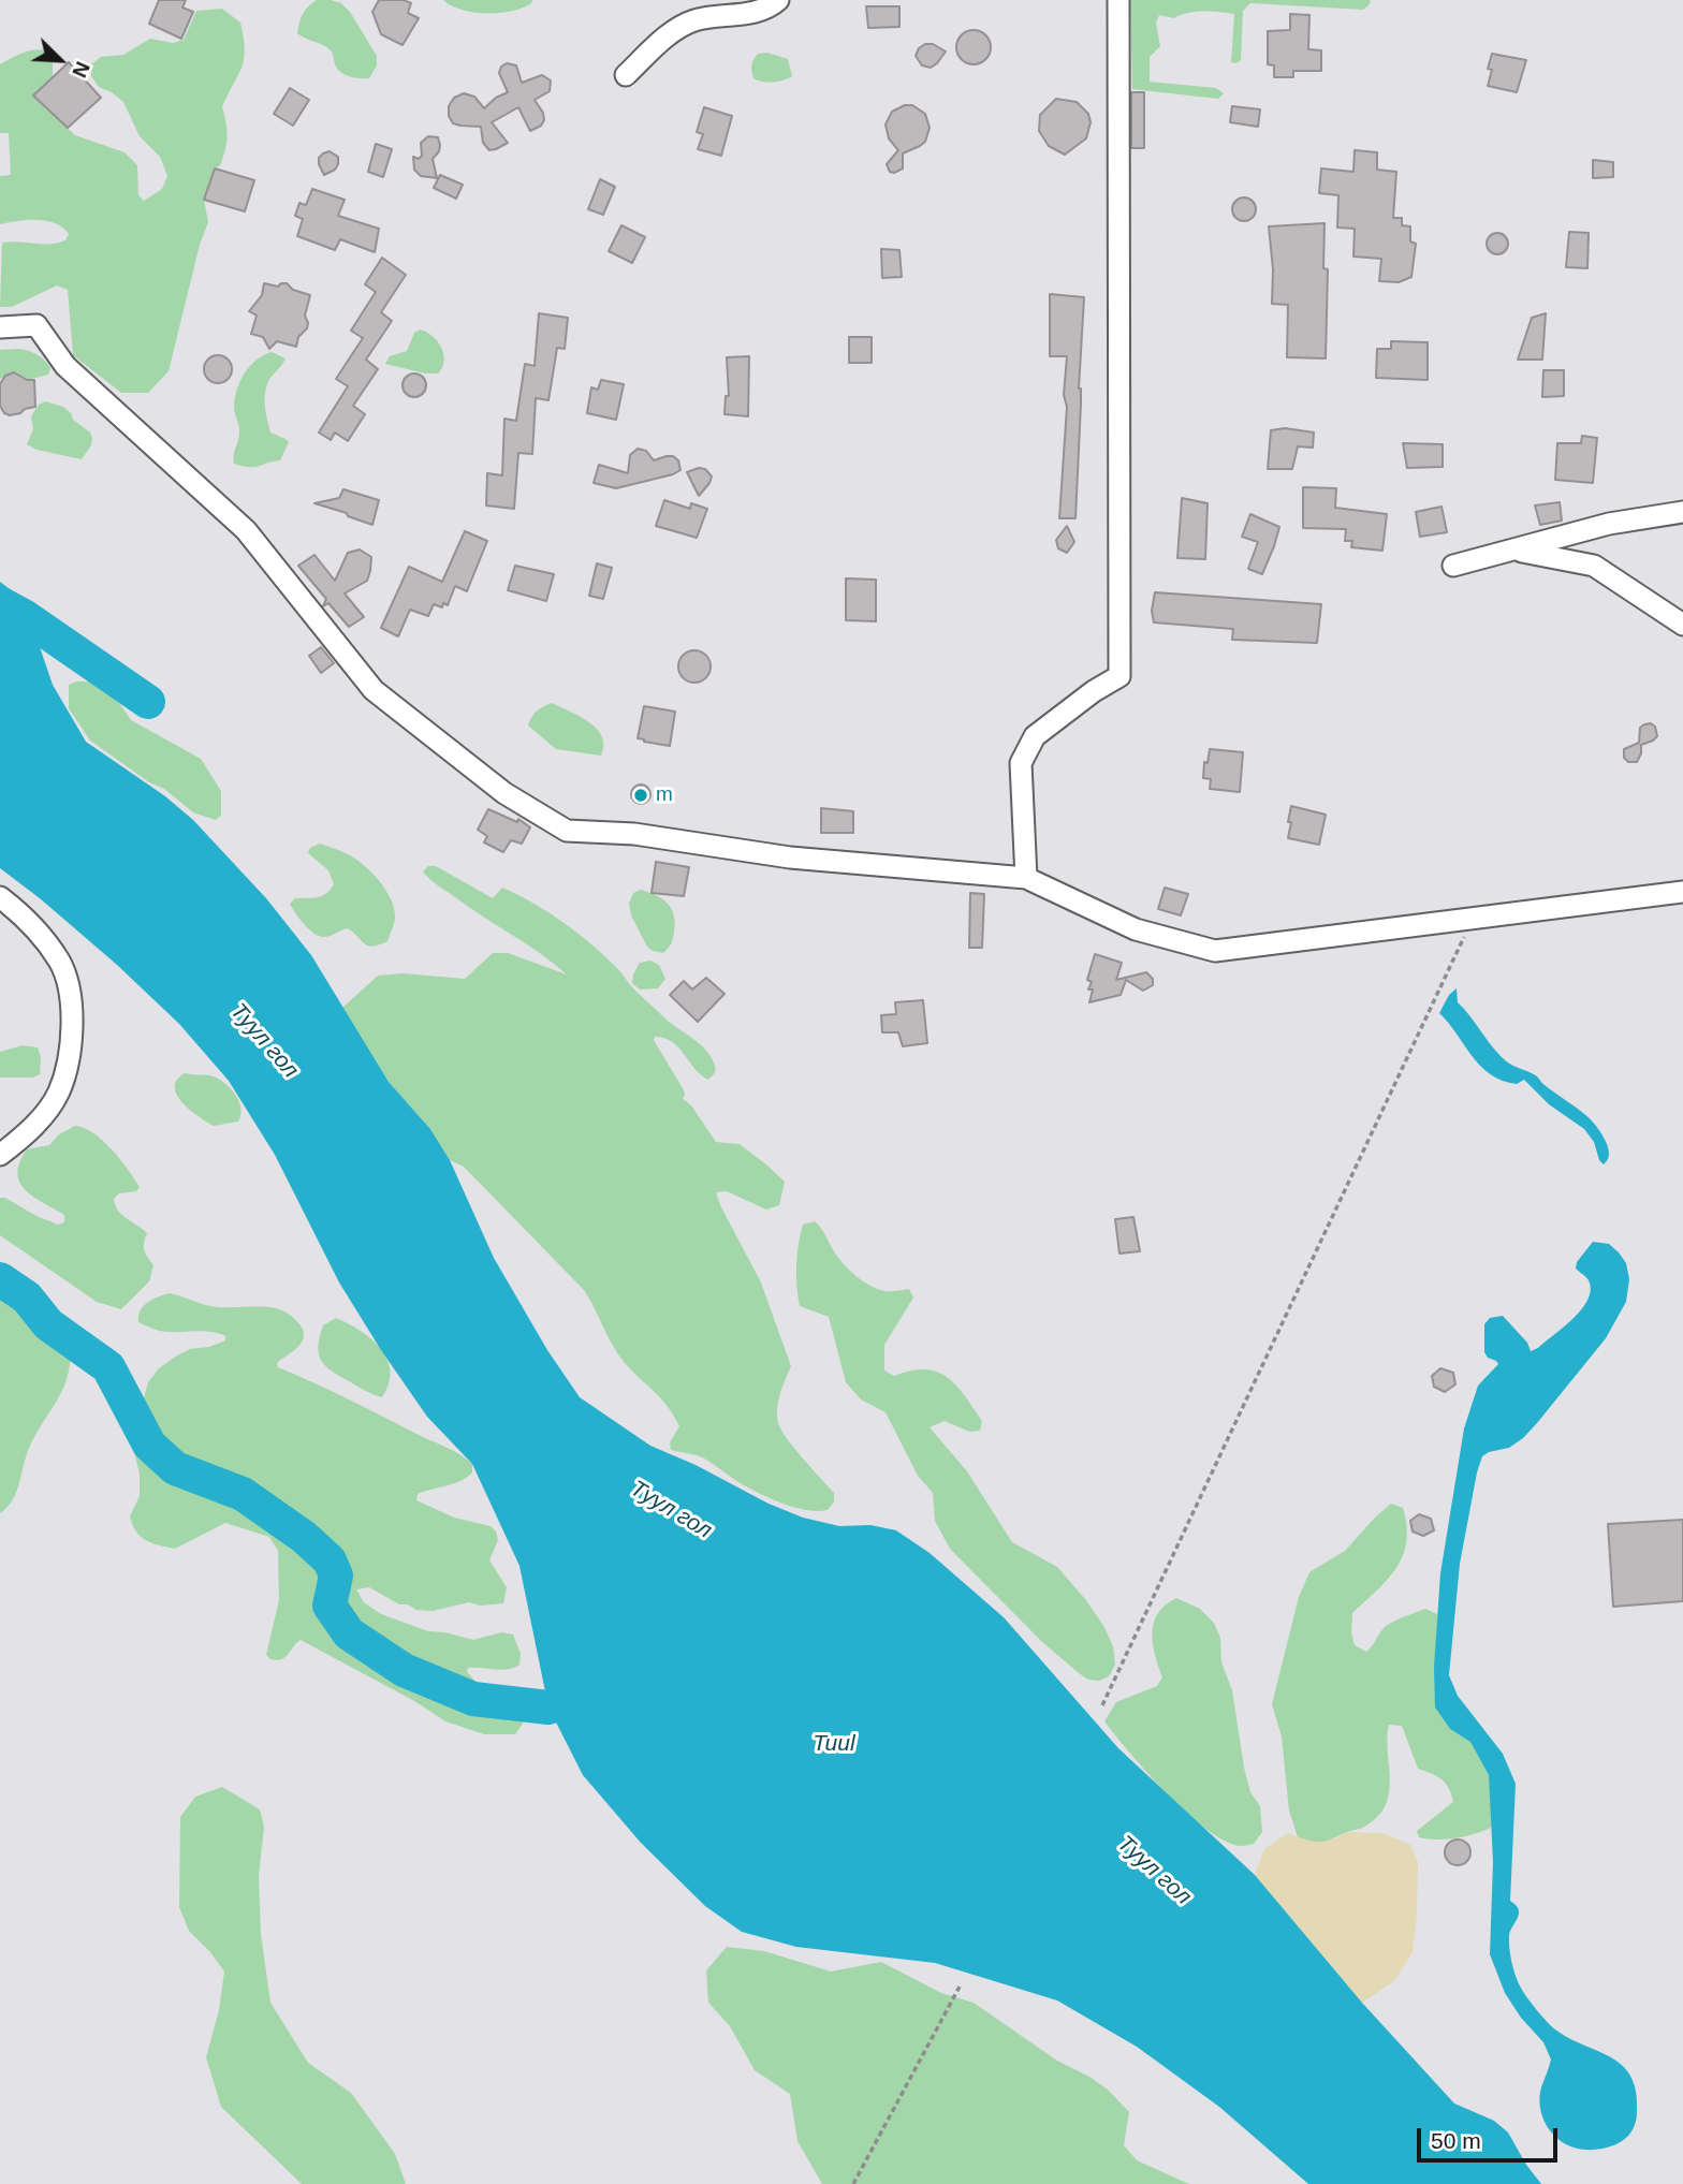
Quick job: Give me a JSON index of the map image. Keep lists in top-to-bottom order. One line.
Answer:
{"water":["Туул гол","Tuul"],"places":["m"],"scale_bar":"50 m","north":"bottom right"}
